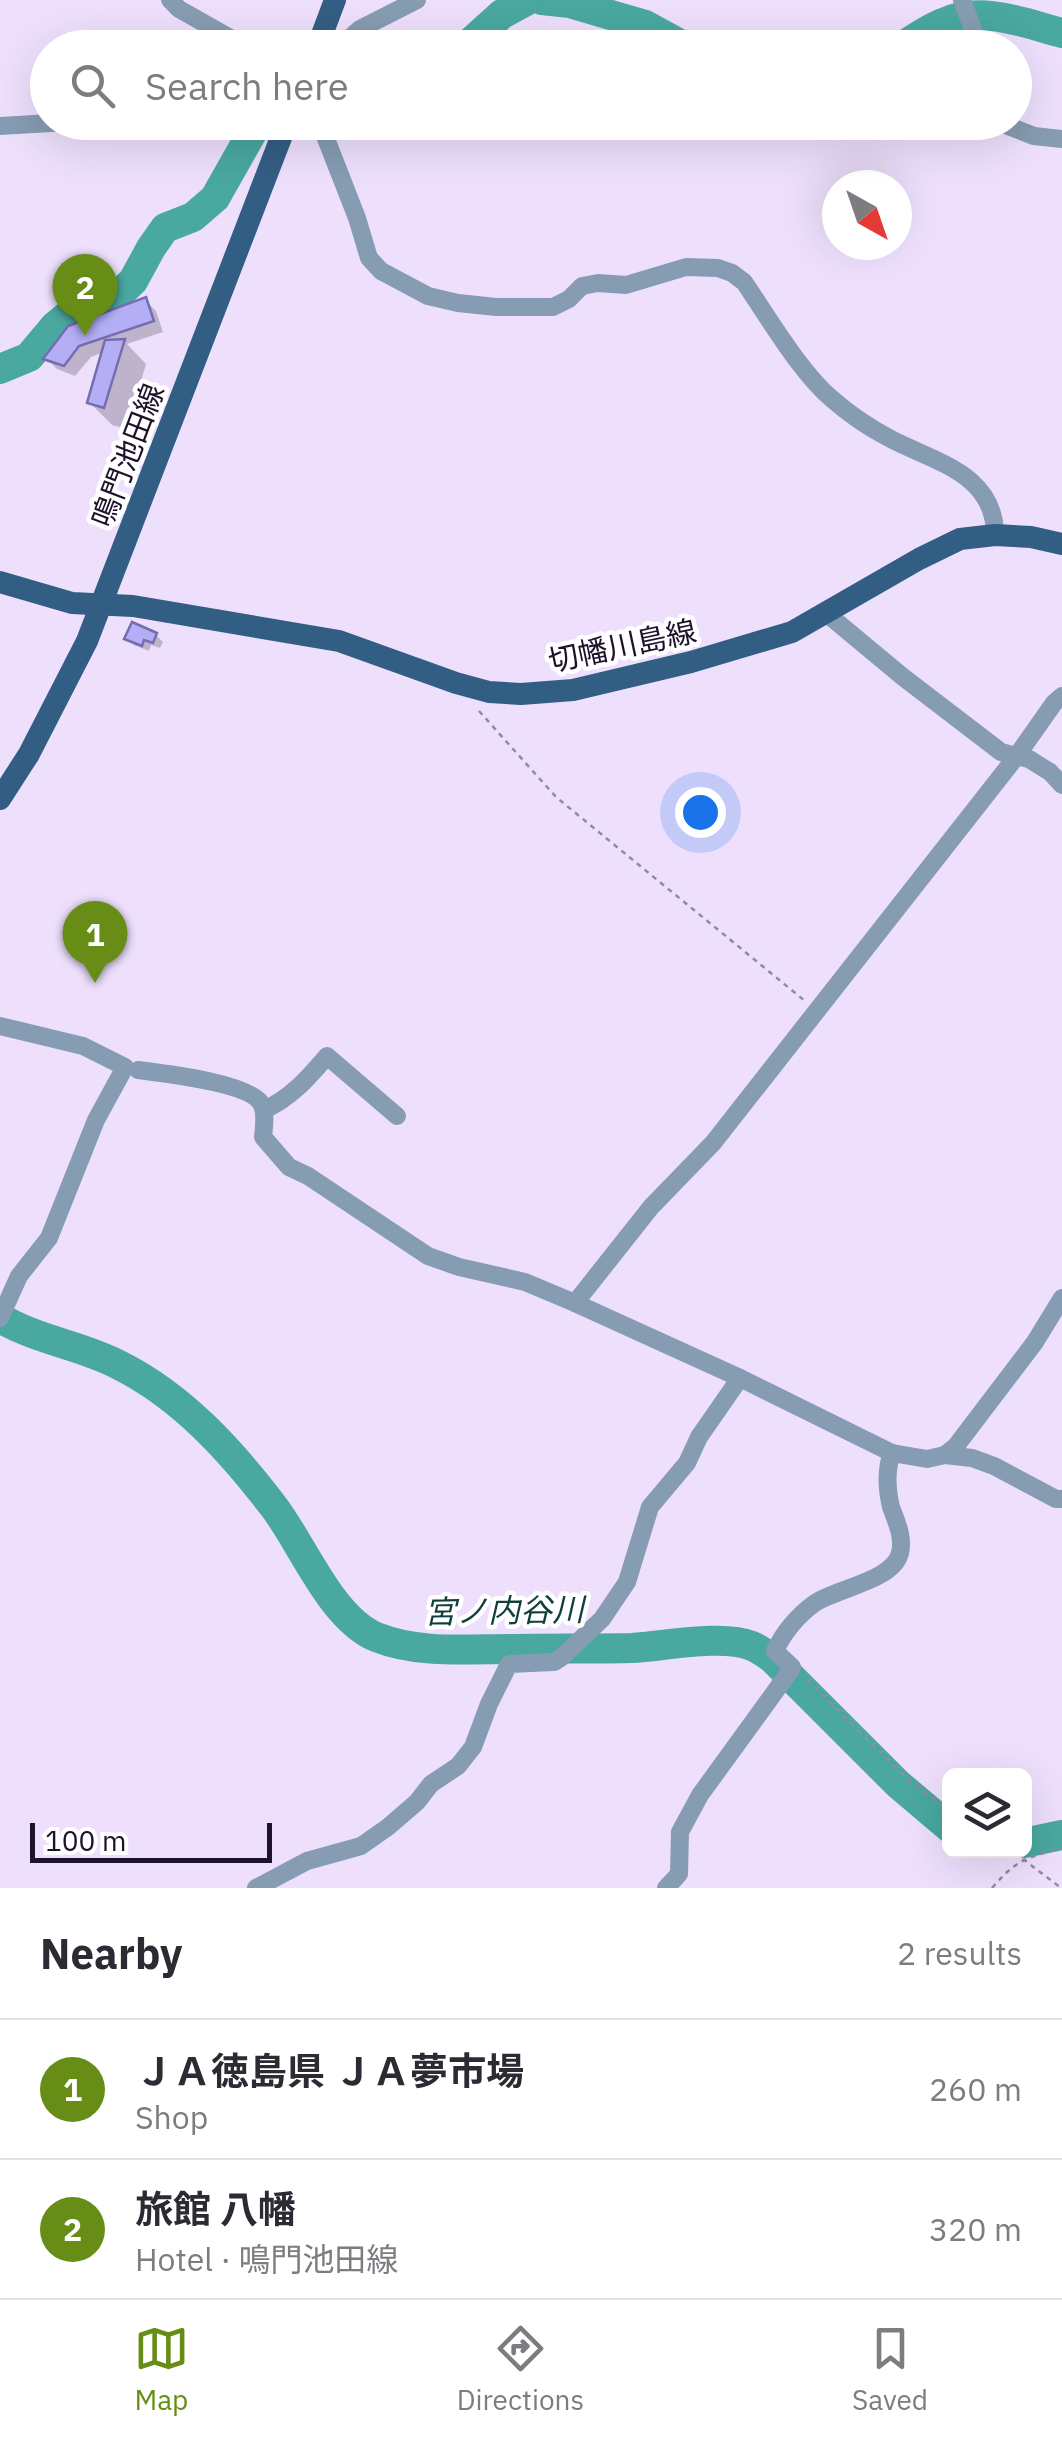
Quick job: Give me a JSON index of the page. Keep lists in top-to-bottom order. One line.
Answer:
{"streets":{"main road":["鳴門池田線","切幡川島線"]},"crossings":[["鳴門池田線","切幡川島線"]],"water":["宮ノ内谷川"],"scale_bar":"100 m","north":"bottom right","page":{"search":"Search here","pins":["2","1"],"scale":"100 m","heading":["Nearby","2 results"],"list":[{"mark":"1","name":"ＪＡ徳島県 ＪＡ夢市場","note":"Shop","value":"260 m"},{"mark":"2","name":"旅館 八幡","note":"Hotel · 鳴門池田線","value":"320 m"}],"nav":["Map","Directions","Saved"]}}
